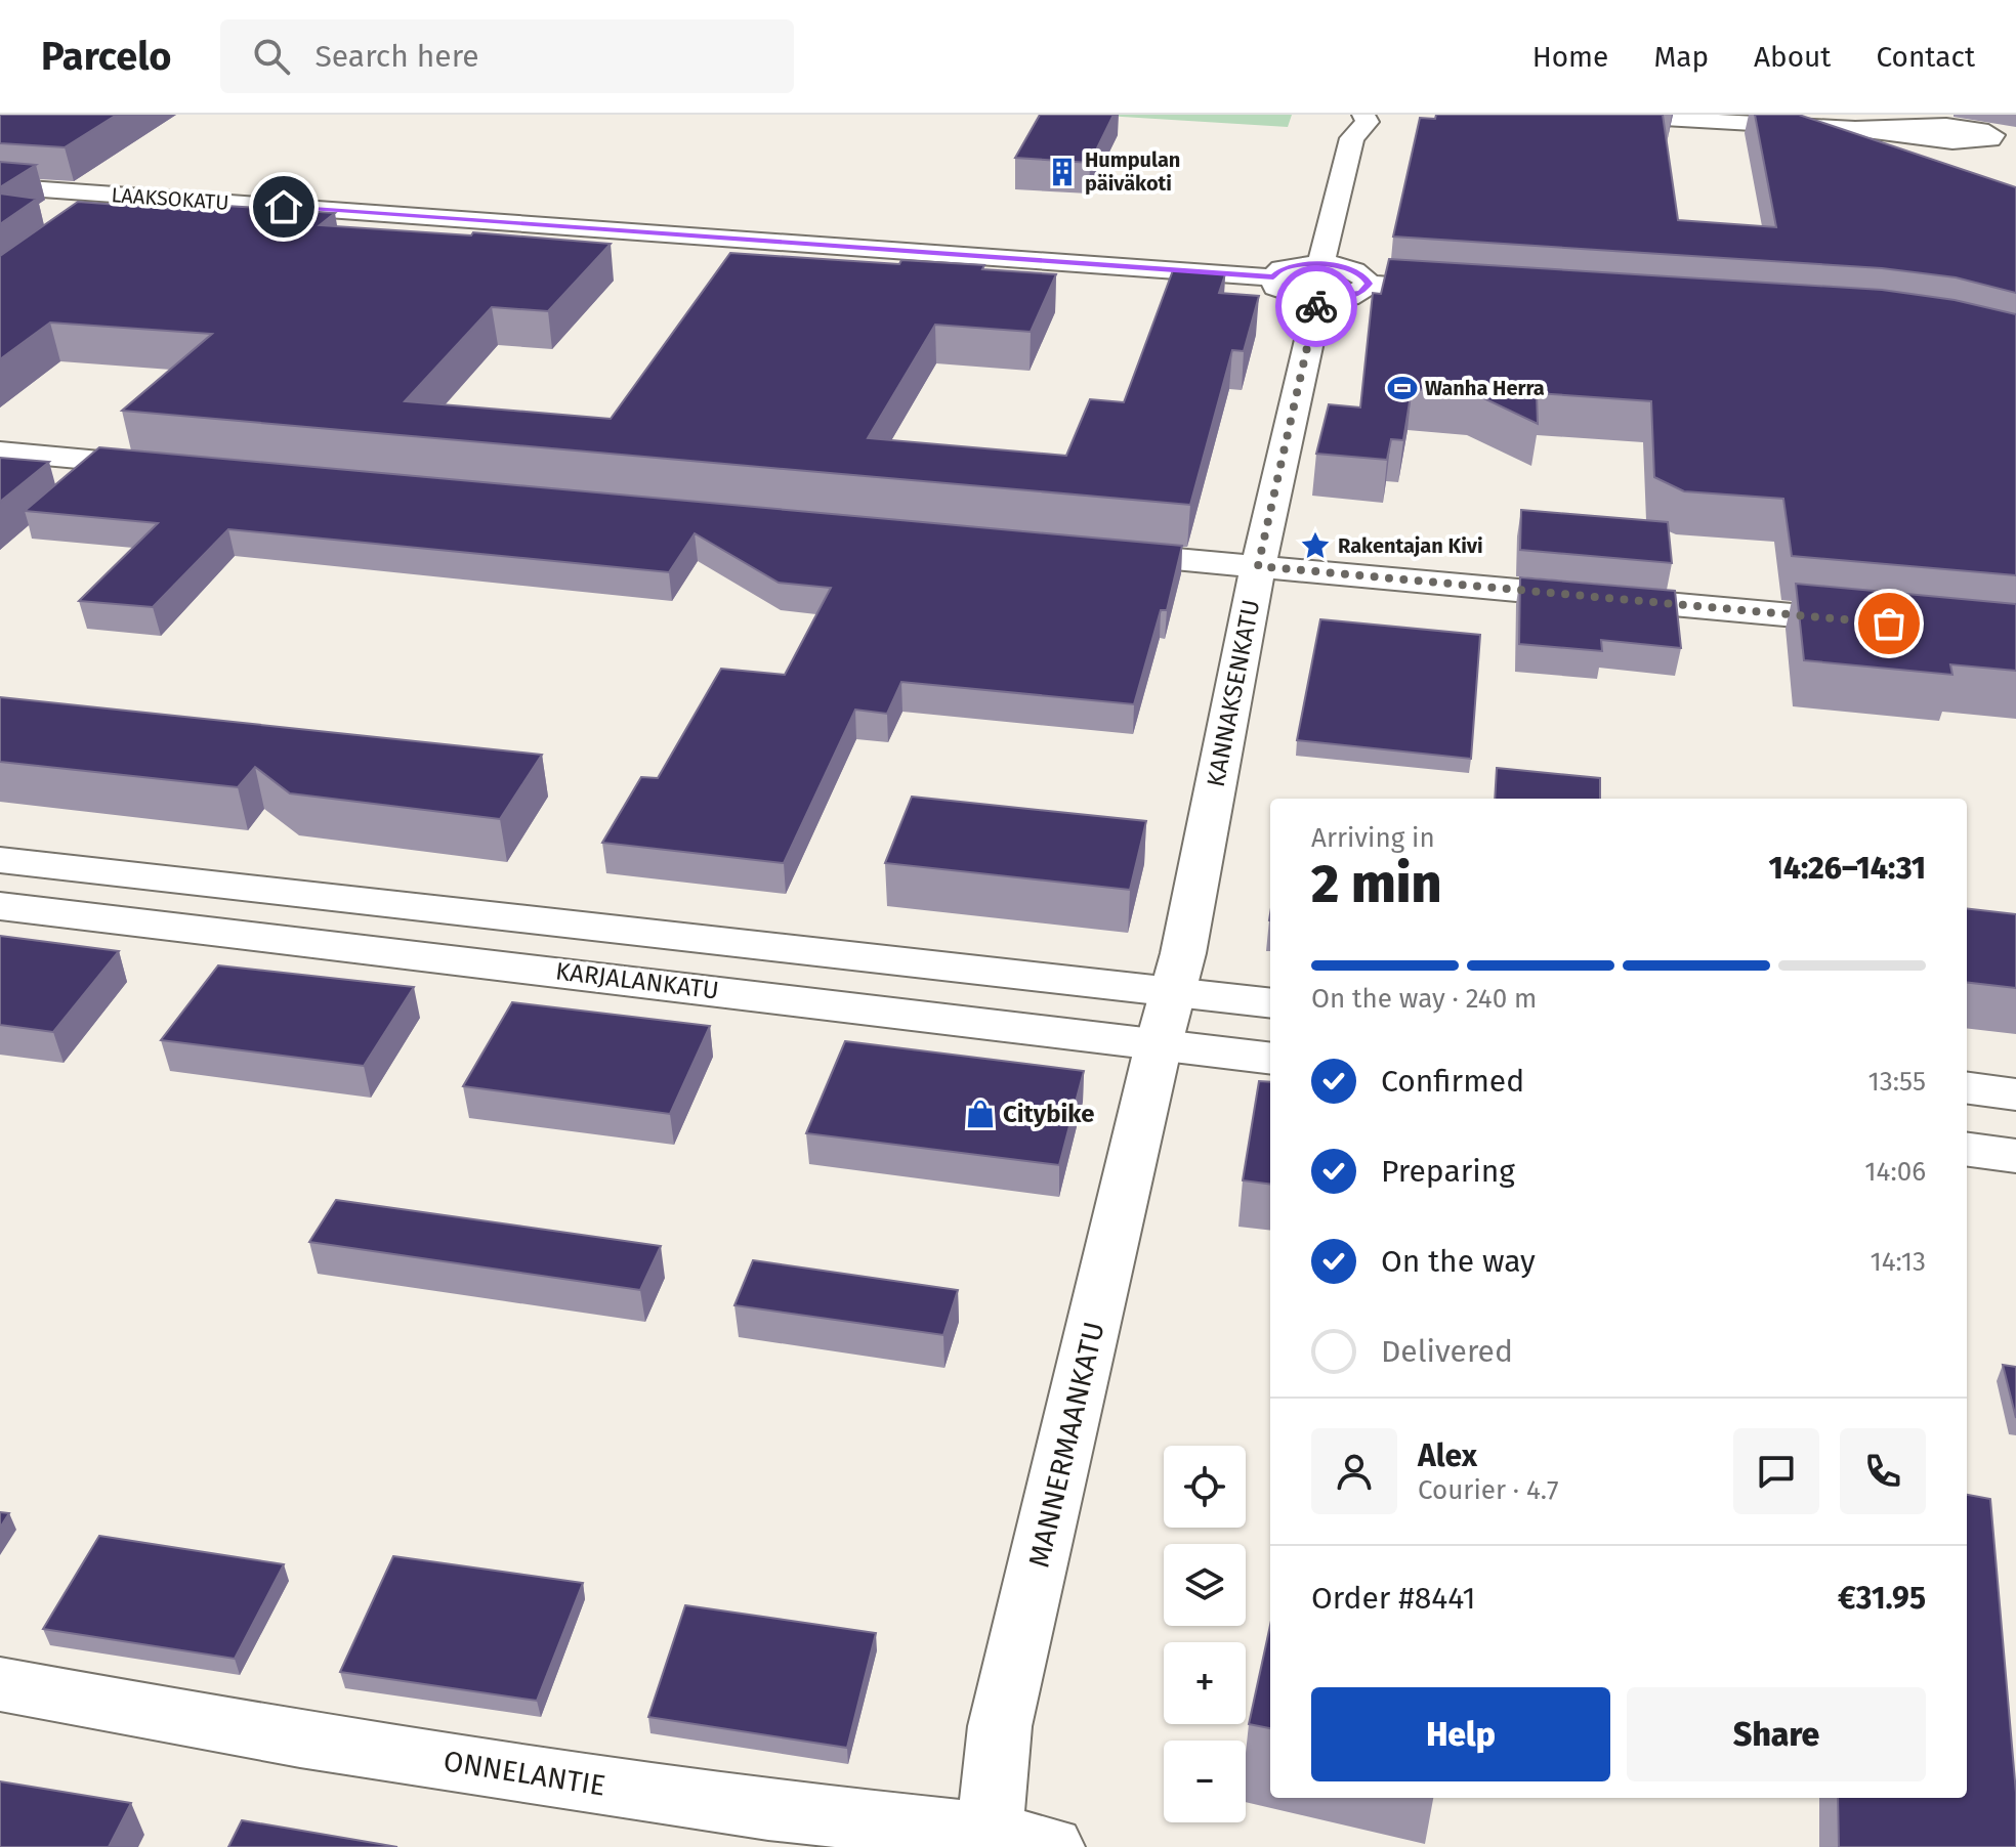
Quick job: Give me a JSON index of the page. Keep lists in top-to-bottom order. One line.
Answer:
{"streets":{"street":["LAAKSOKATU","KANNAKSENKATU","KARJALANKATU","MANNERMAANKATU","ONNELANTIE"]},"crossings":[["LAAKSOKATU","KANNAKSENKATU"],["KANNAKSENKATU","KARJALANKATU"],["KANNAKSENKATU","MANNERMAANKATU"],["KARJALANKATU","MANNERMAANKATU"],["MANNERMAANKATU","ONNELANTIE"]],"places":{"building":["Humpulan päiväkoti"],"sports":["Wanha Herra"],"place":["Rakentajan Kivi"],"shop":["Citybike"]},"page":{"header":"Parcelo","search":"Search here","nav":["Home","Map","About","Contact"],"heading":["2 min","Arriving in","14:26–14:31"],"panel":["Alex","Courier · 4.7","Order #8441","€31.95"],"bar":"On the way · 240 m","list":[["Confirmed","13:55"],["Preparing","14:06"],["On the way","14:13"],"Delivered"],"map_buttons":["+","−"],"buttons":["Help","Share"]}}
